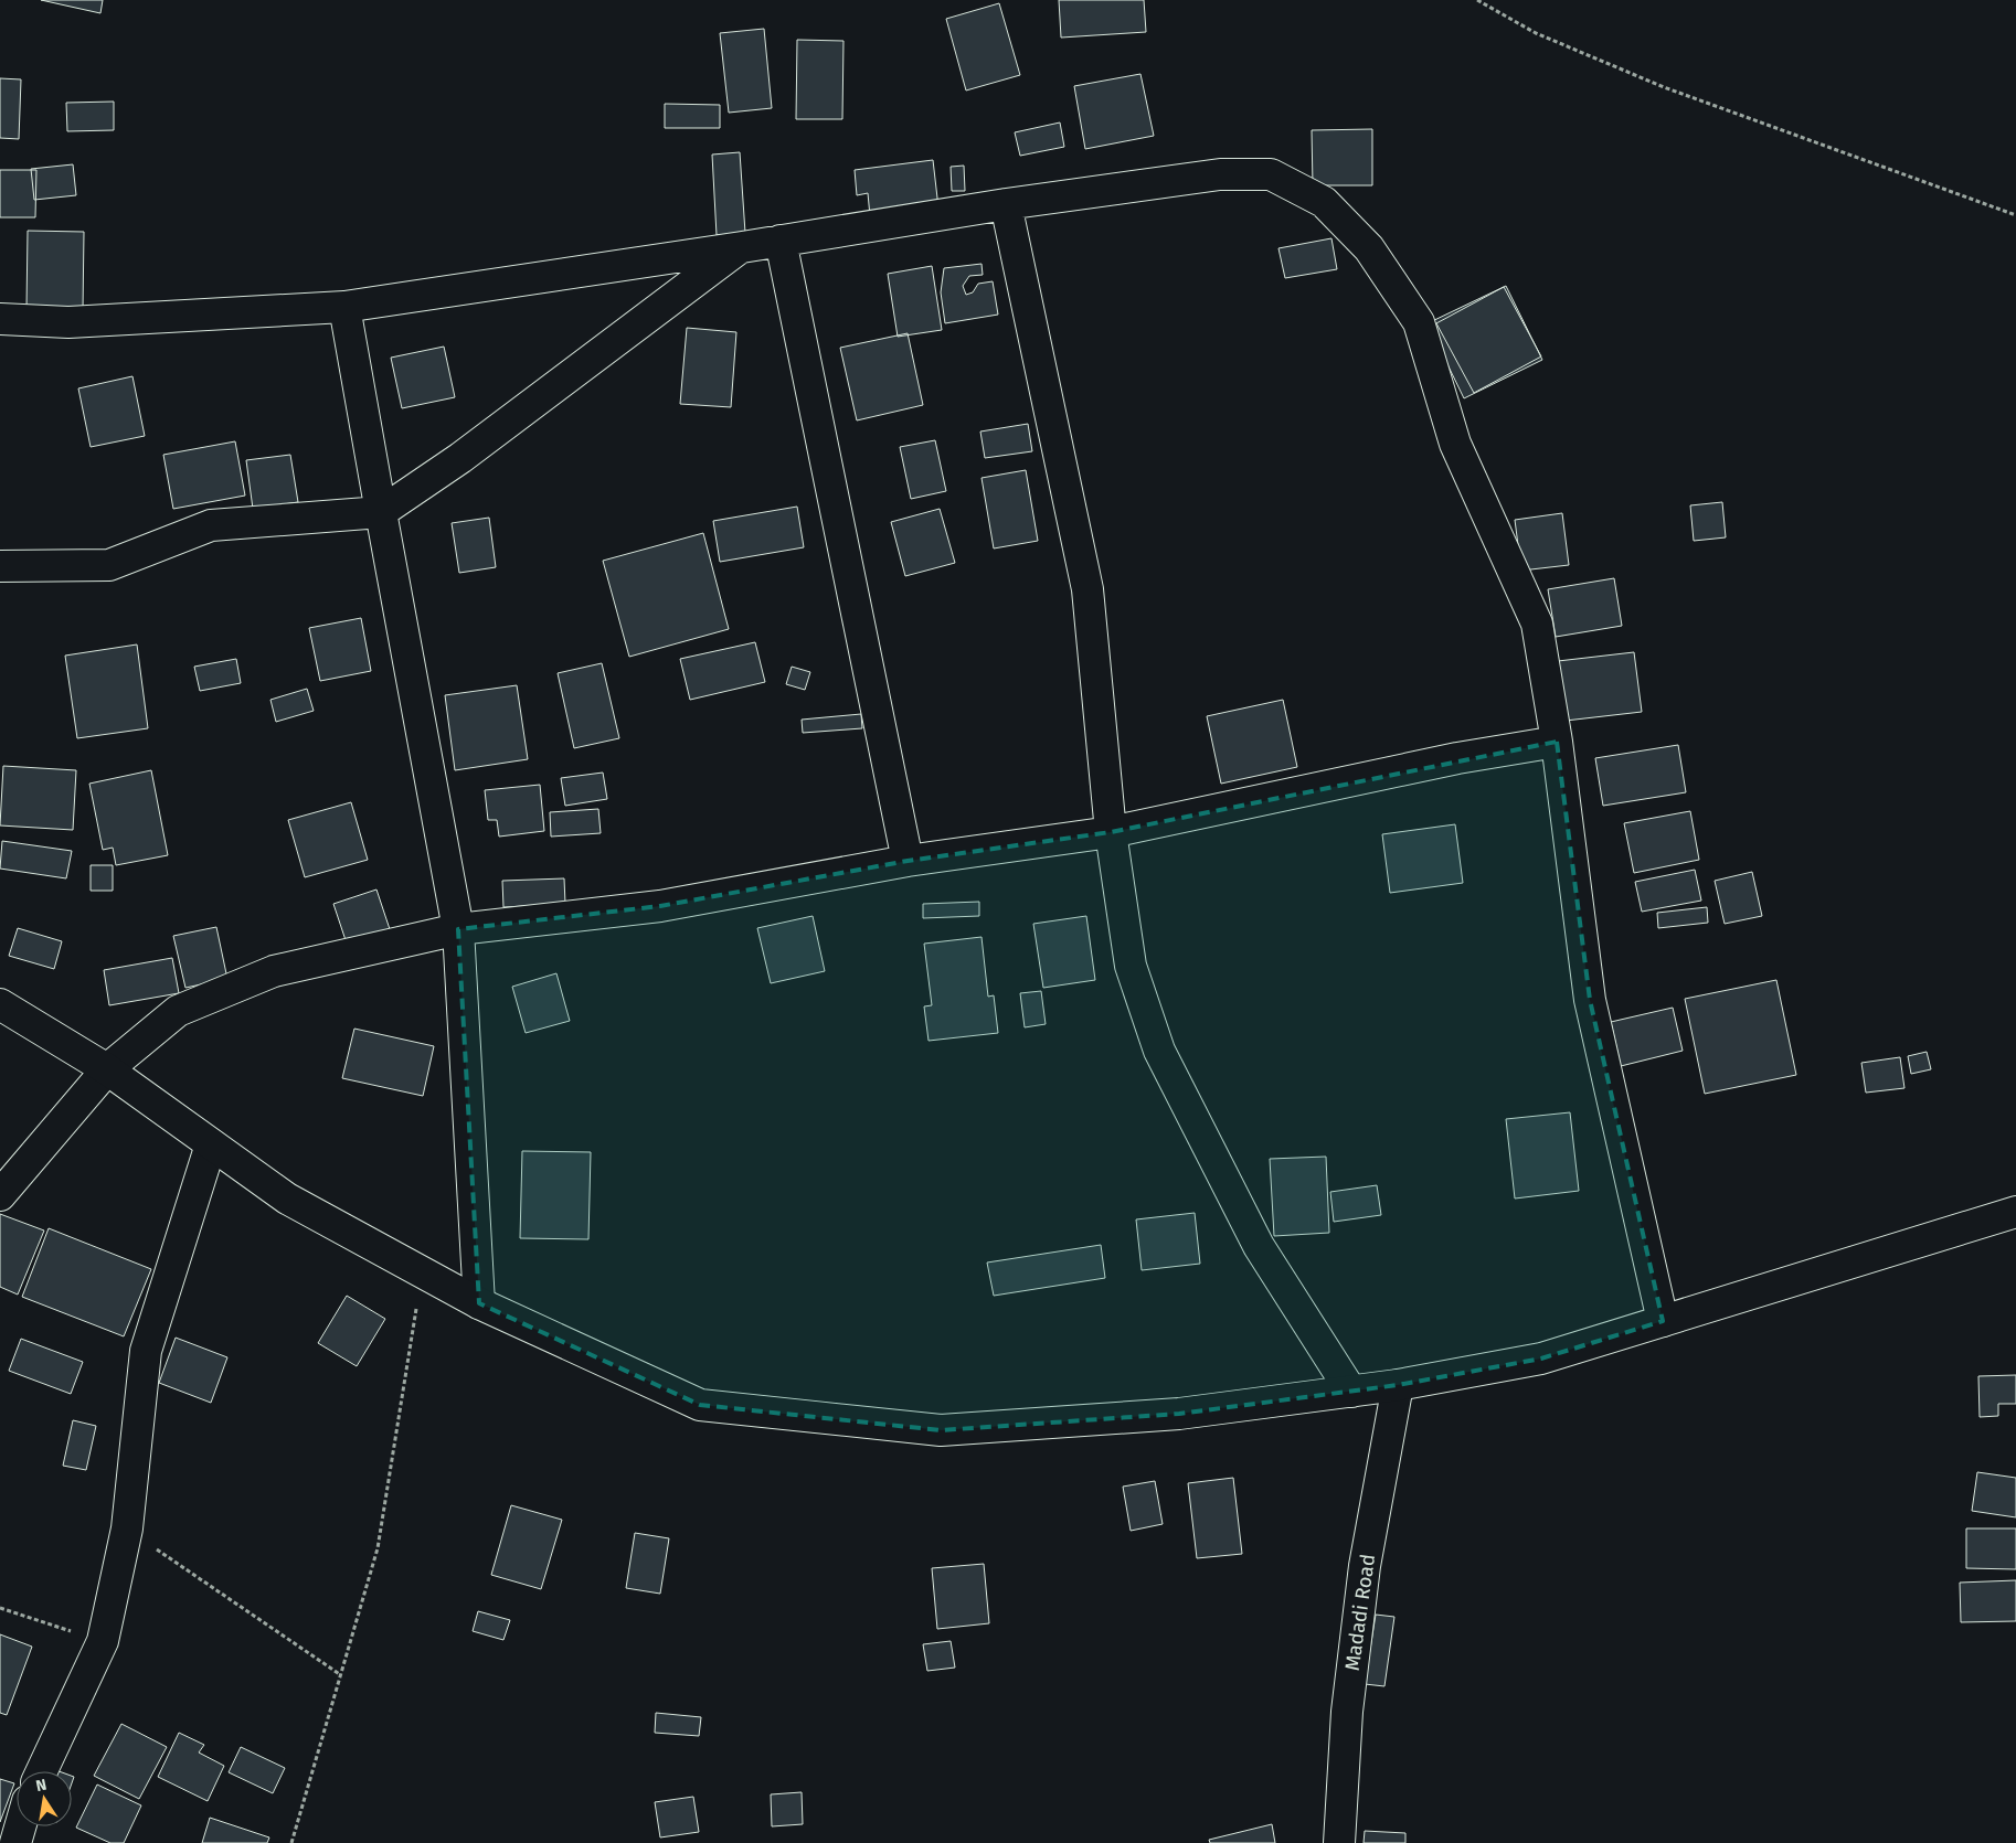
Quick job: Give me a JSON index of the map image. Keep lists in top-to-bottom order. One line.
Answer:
{"streets":{"street":["Madadi Road"]},"north":"top"}
